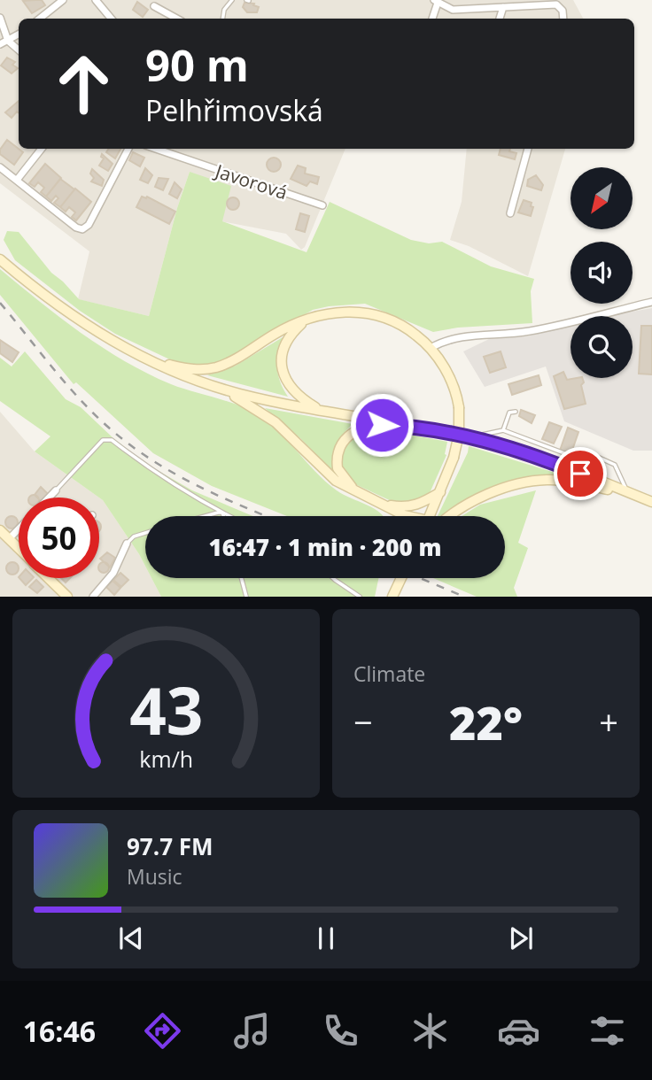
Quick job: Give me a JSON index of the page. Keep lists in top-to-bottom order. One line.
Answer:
{"streets":{"street":["Javorová"]},"north":"bottom left","page":{"turn":["90 m","Pelhřimovská"],"limit":"50","trip":"16:47 · 1 min · 200 m","tile":"Climate","heat":["−","22°","+"],"song":["97.7 FM","Music"],"tabs":"16:46","gauge":["43","km/h"]}}
